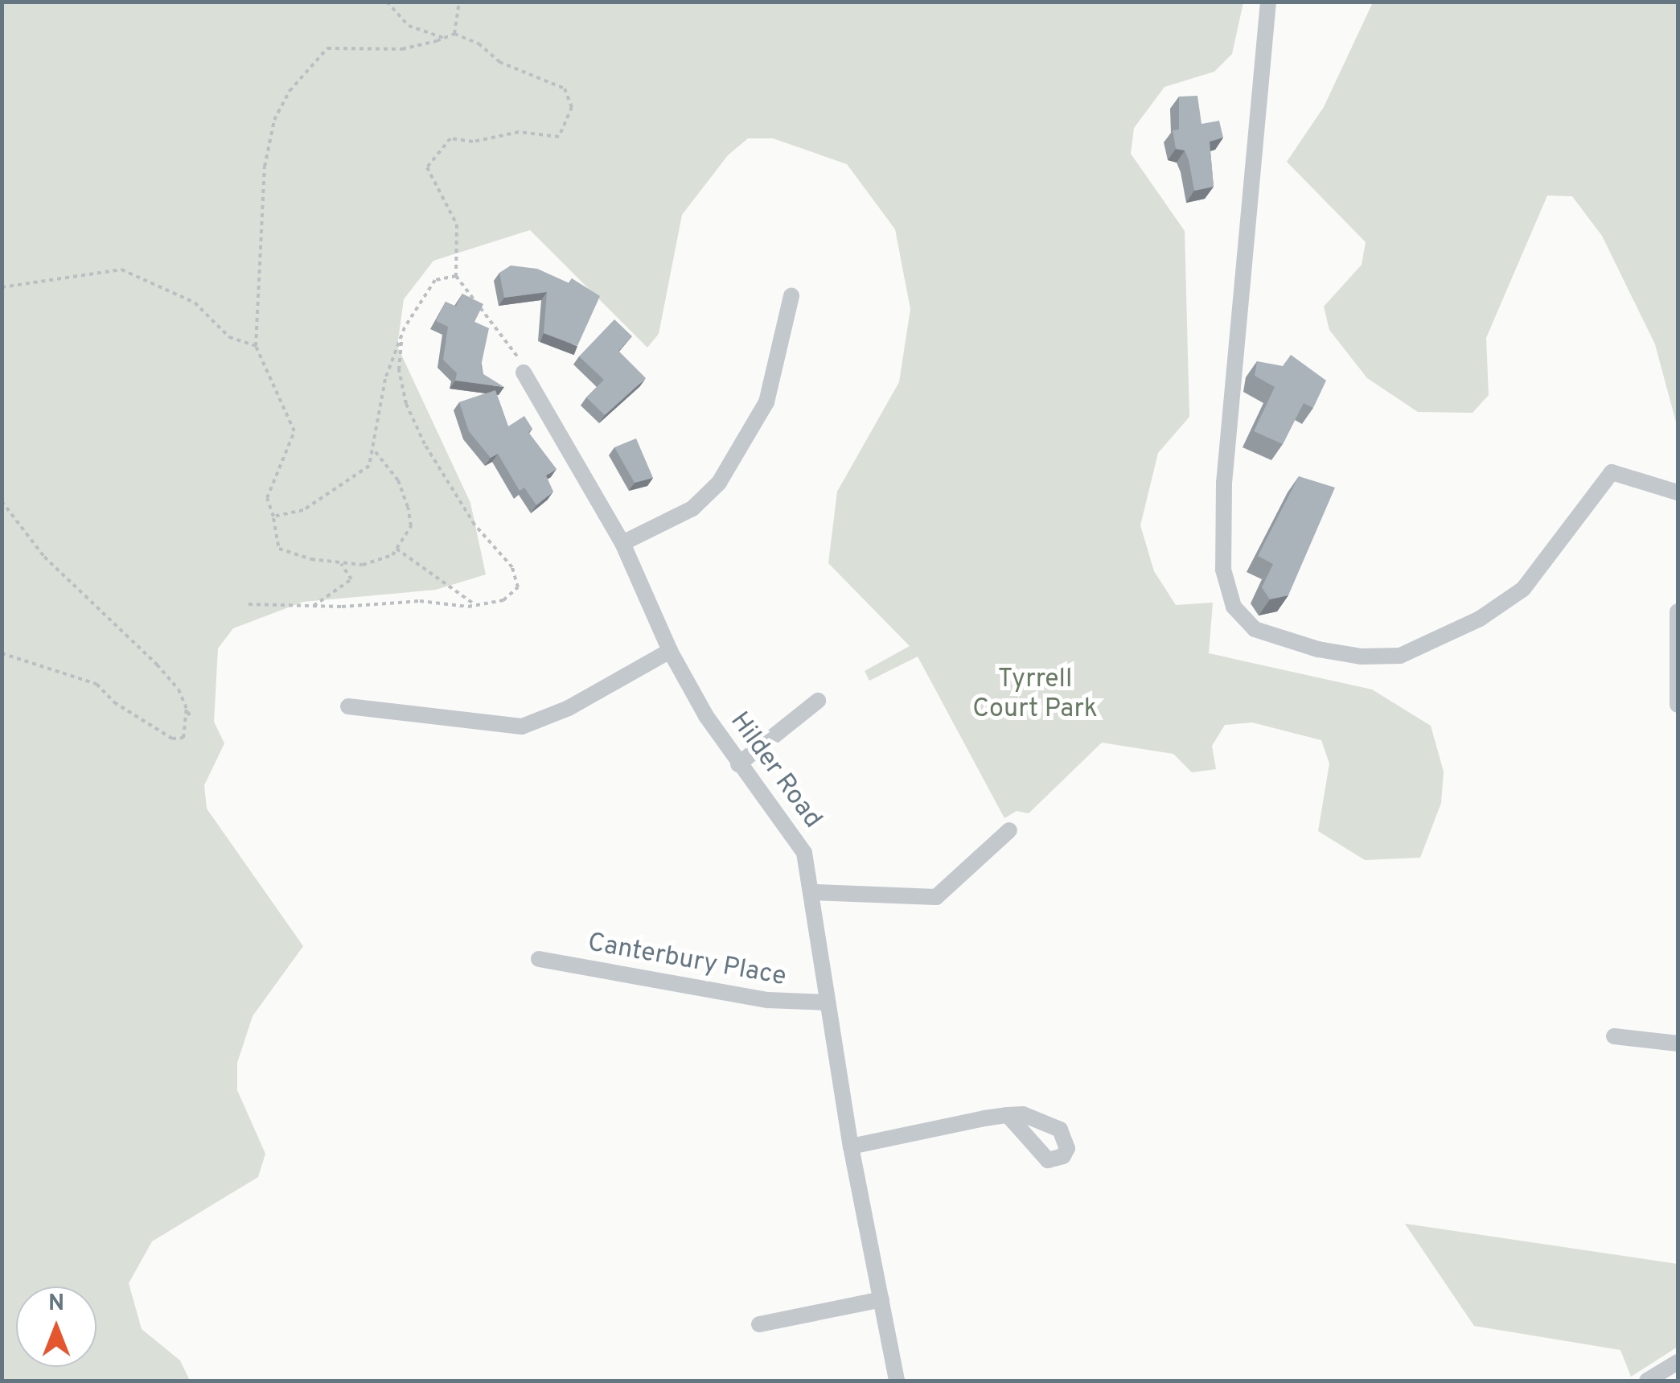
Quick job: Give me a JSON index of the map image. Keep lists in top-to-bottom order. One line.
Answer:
{"streets":{"street":["Hilder Road","Canterbury Place"]},"crossings":[["Hilder Road","Canterbury Place"]],"parks":["Tyrrell Court Park"],"north":"top"}
